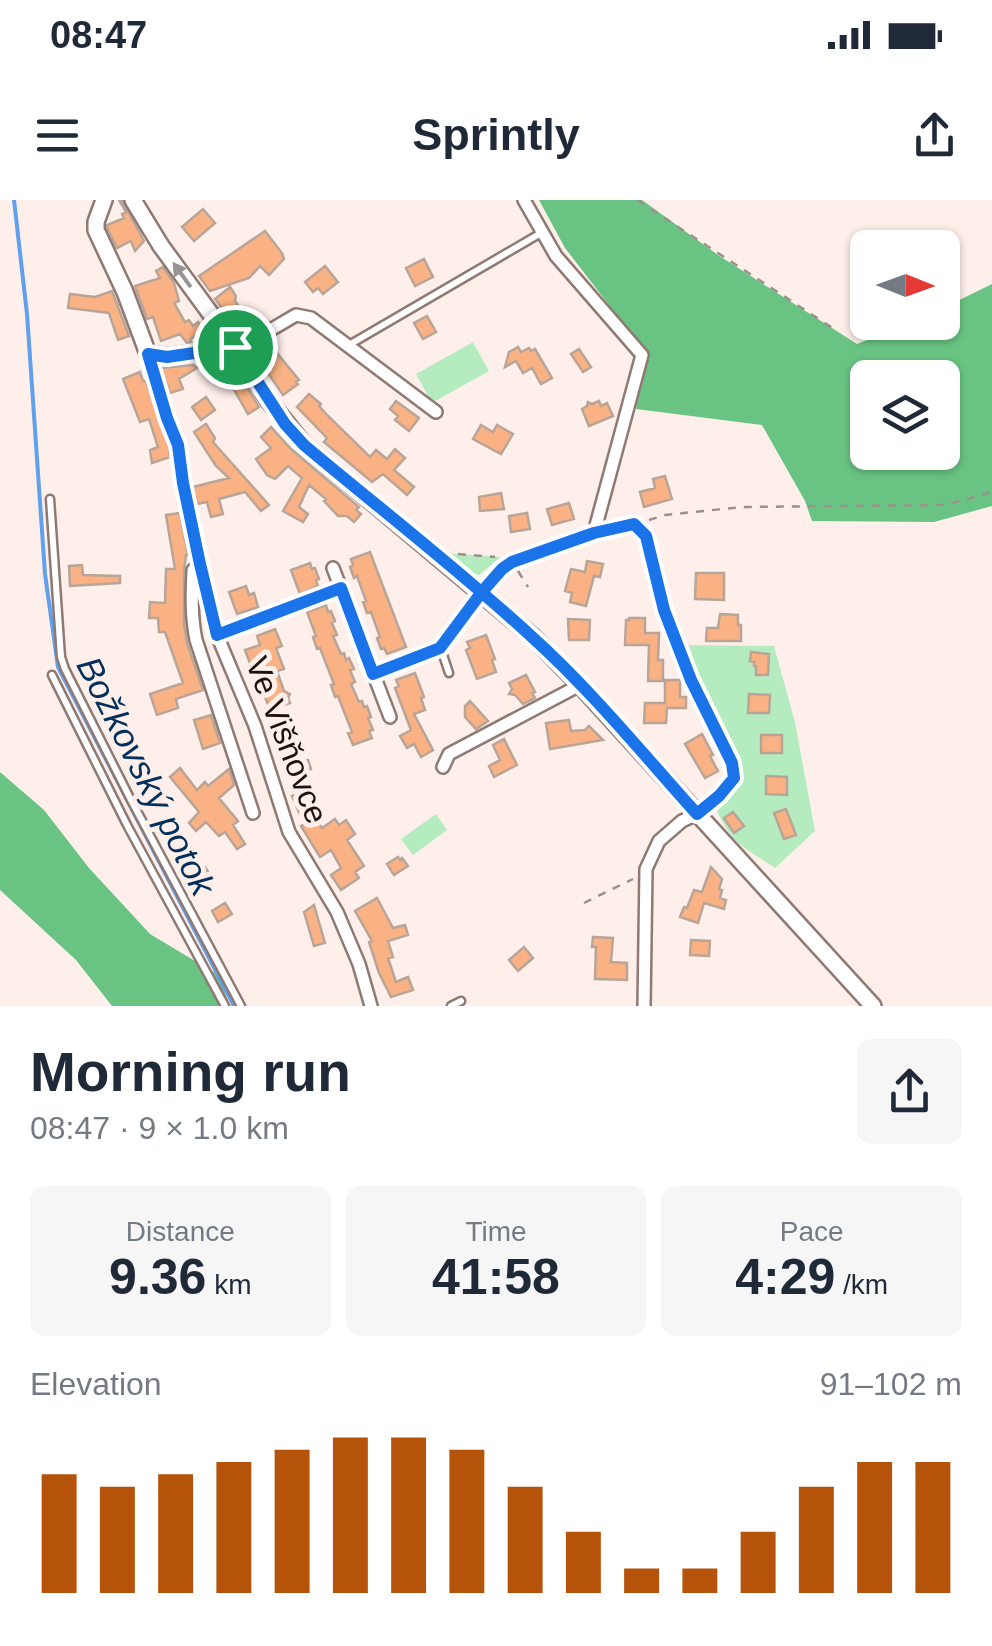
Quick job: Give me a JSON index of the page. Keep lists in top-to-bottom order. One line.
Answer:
{"streets":{"street":["Ve Višňovce"]},"water":["Božkovský potok"],"north":"right","page":{"status":"08:47","header":"Sprintly","heading":["Morning run","08:47 · 9 × 1.0 km"],"stats":[["Distance","9.36 km"],["Time","41:58"],["Pace","4:29 /km"]],"chart":["Elevation","91–102 m"]}}
